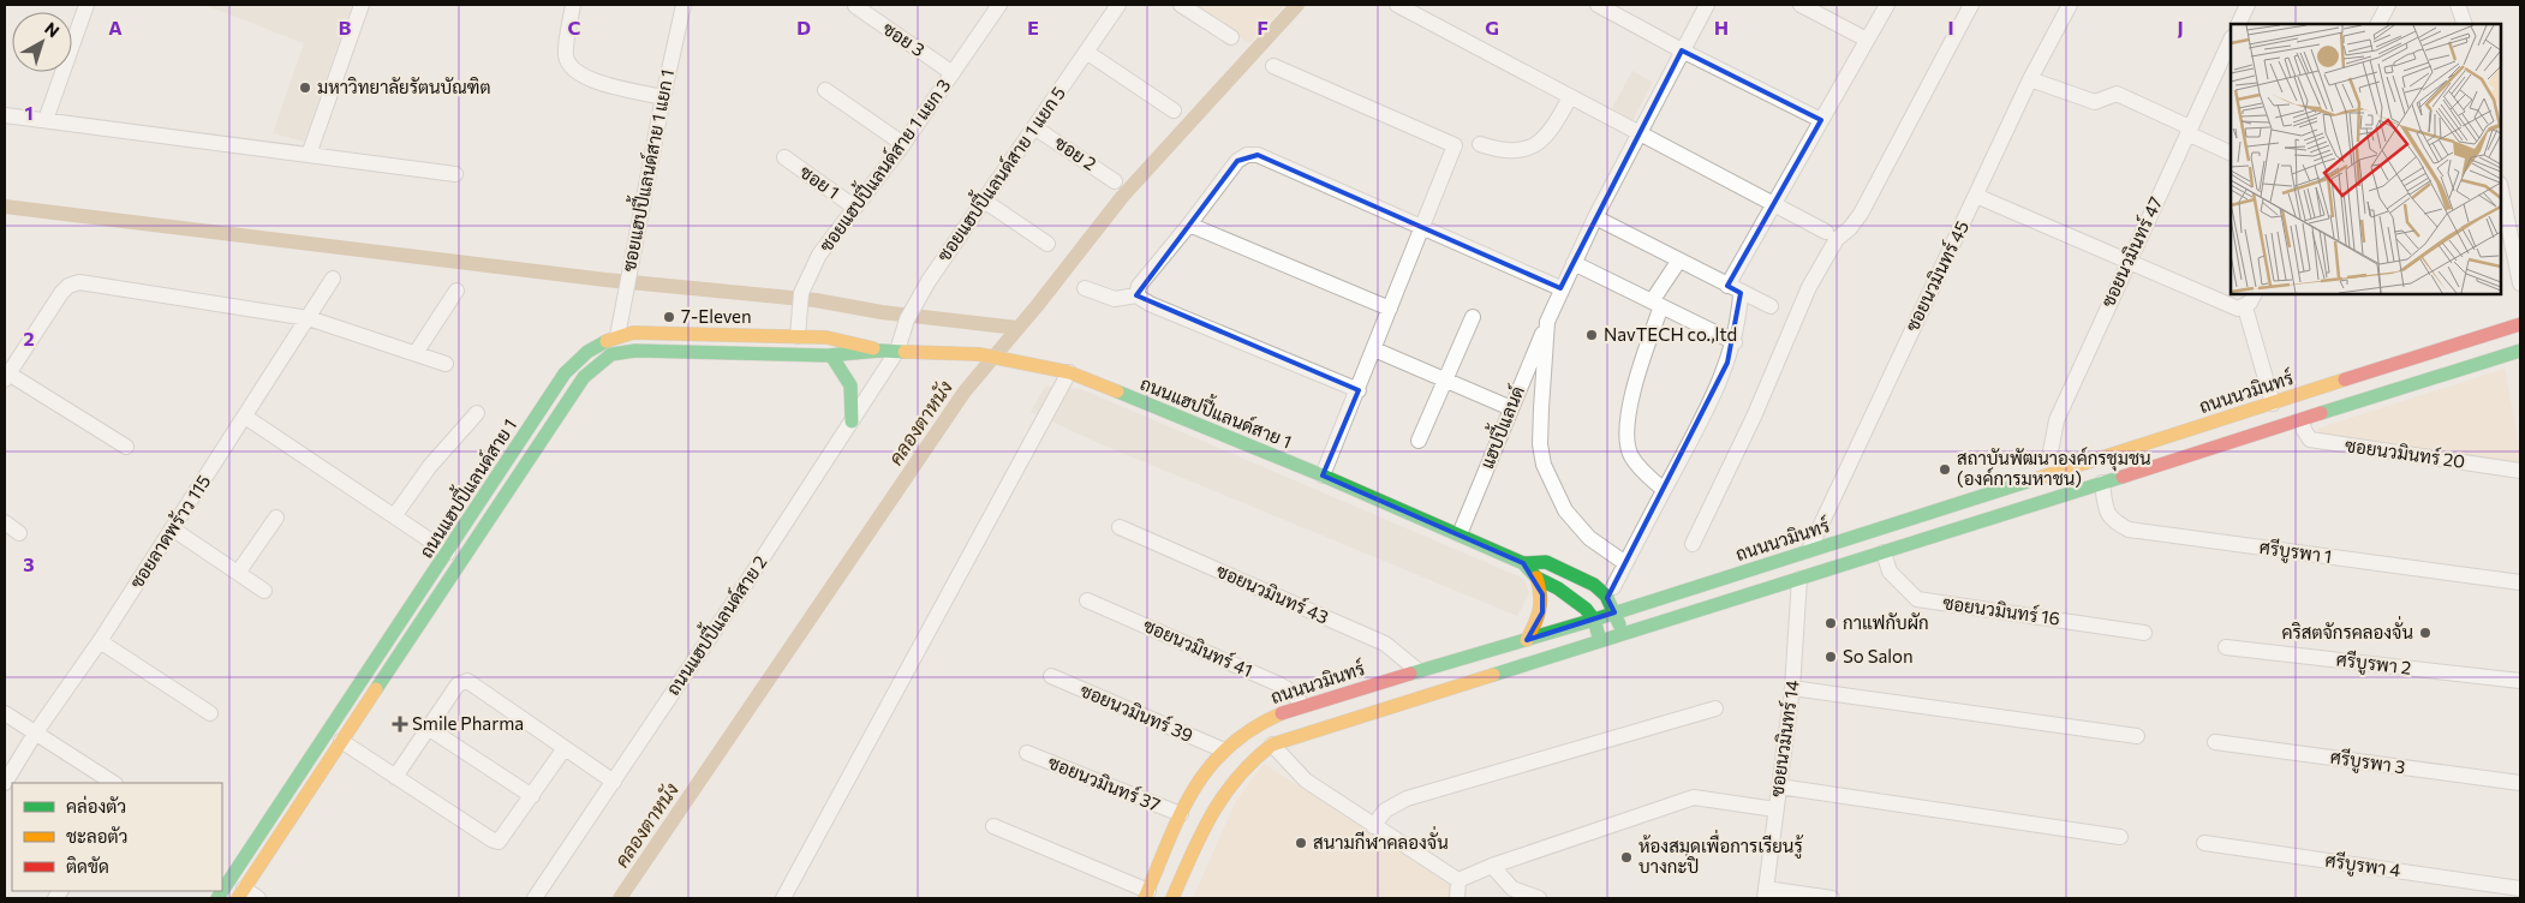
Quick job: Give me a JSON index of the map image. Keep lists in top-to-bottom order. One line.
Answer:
{"streets":{"main road":["ถนนนวมินทร์","ถนนแฮปปี้แลนด์สาย 1"],"street":["ซอย 3","ซอย 2","ซอยแฮปปี้แลนด์สาย 1 แยก 3","ซอยแฮปปี้แลนด์สาย 1 แยก 1","ซอยแฮปปี้แลนด์สาย 1 แยก 5","ซอย 1","ซอยนวมินทร์ 47","ซอยนวมินทร์ 45","แฮปปี้แลนด์","ซอยนวมินทร์ 20","ซอยลาดพร้าว 115","ศรีบูรพา 1","ซอยนวมินทร์ 43","ซอยนวมินทร์ 16","ถนนแฮปปี้แลนด์สาย 2","ซอยนวมินทร์ 41","ศรีบูรพา 2","ซอยนวมินทร์ 39","ซอยนวมินทร์ 14","ศรีบูรพา 3","ซอยนวมินทร์ 37","ศรีบูรพา 4"]},"crossings":[["ซอย 3","ซอยแฮปปี้แลนด์สาย 1 แยก 3"],["ซอย 2","ซอยแฮปปี้แลนด์สาย 1 แยก 5"],["ซอยแฮปปี้แลนด์สาย 1 แยก 3","ซอย 1"],["ซอยแฮปปี้แลนด์สาย 1 แยก 3","ถนนแฮปปี้แลนด์สาย 1"],["ซอยแฮปปี้แลนด์สาย 1 แยก 1","ถนนแฮปปี้แลนด์สาย 1"],["ซอยแฮปปี้แลนด์สาย 1 แยก 5","ถนนแฮปปี้แลนด์สาย 1"],["ซอยแฮปปี้แลนด์สาย 1 แยก 5","ถนนแฮปปี้แลนด์สาย 2"],["ซอยนวมินทร์ 47","ถนนนวมินทร์"],["ซอยนวมินทร์ 45","ถนนนวมินทร์"],["ถนนนวมินทร์","ถนนแฮปปี้แลนด์สาย 1"],["ถนนนวมินทร์","ซอยนวมินทร์ 43"],["ถนนนวมินทร์","ซอยนวมินทร์ 41"],["ถนนนวมินทร์","ซอยนวมินทร์ 39"],["ถนนนวมินทร์","ซอยนวมินทร์ 37"],["ถนนแฮปปี้แลนด์สาย 1","แฮปปี้แลนด์"],["ถนนแฮปปี้แลนด์สาย 1","ถนนแฮปปี้แลนด์สาย 2"]],"water":["คลองตาหนัง"],"places":{"other":["มหาวิทยาลัยรัตนบัณฑิต","7-Eleven","NavTECH co.,ltd","สถาบันพัฒนาองค์กรชุมชน (องค์การมหาชน)","กาแฟกับผัก","คริสตจักรคลองจั่น","So Salon","สนามกีฬาคลองจั่น","ห้องสมุดเพื่อการเรียนรู้ บางกะปิ"],"health":["Smile Pharma"]},"legend":["คล่องตัว","ชะลอตัว","ติดขัด"],"north":"top right","grid":{"columns":["A","B","C","D","E","F","G","H","I","J"],"rows":["1","2","3"]}}
